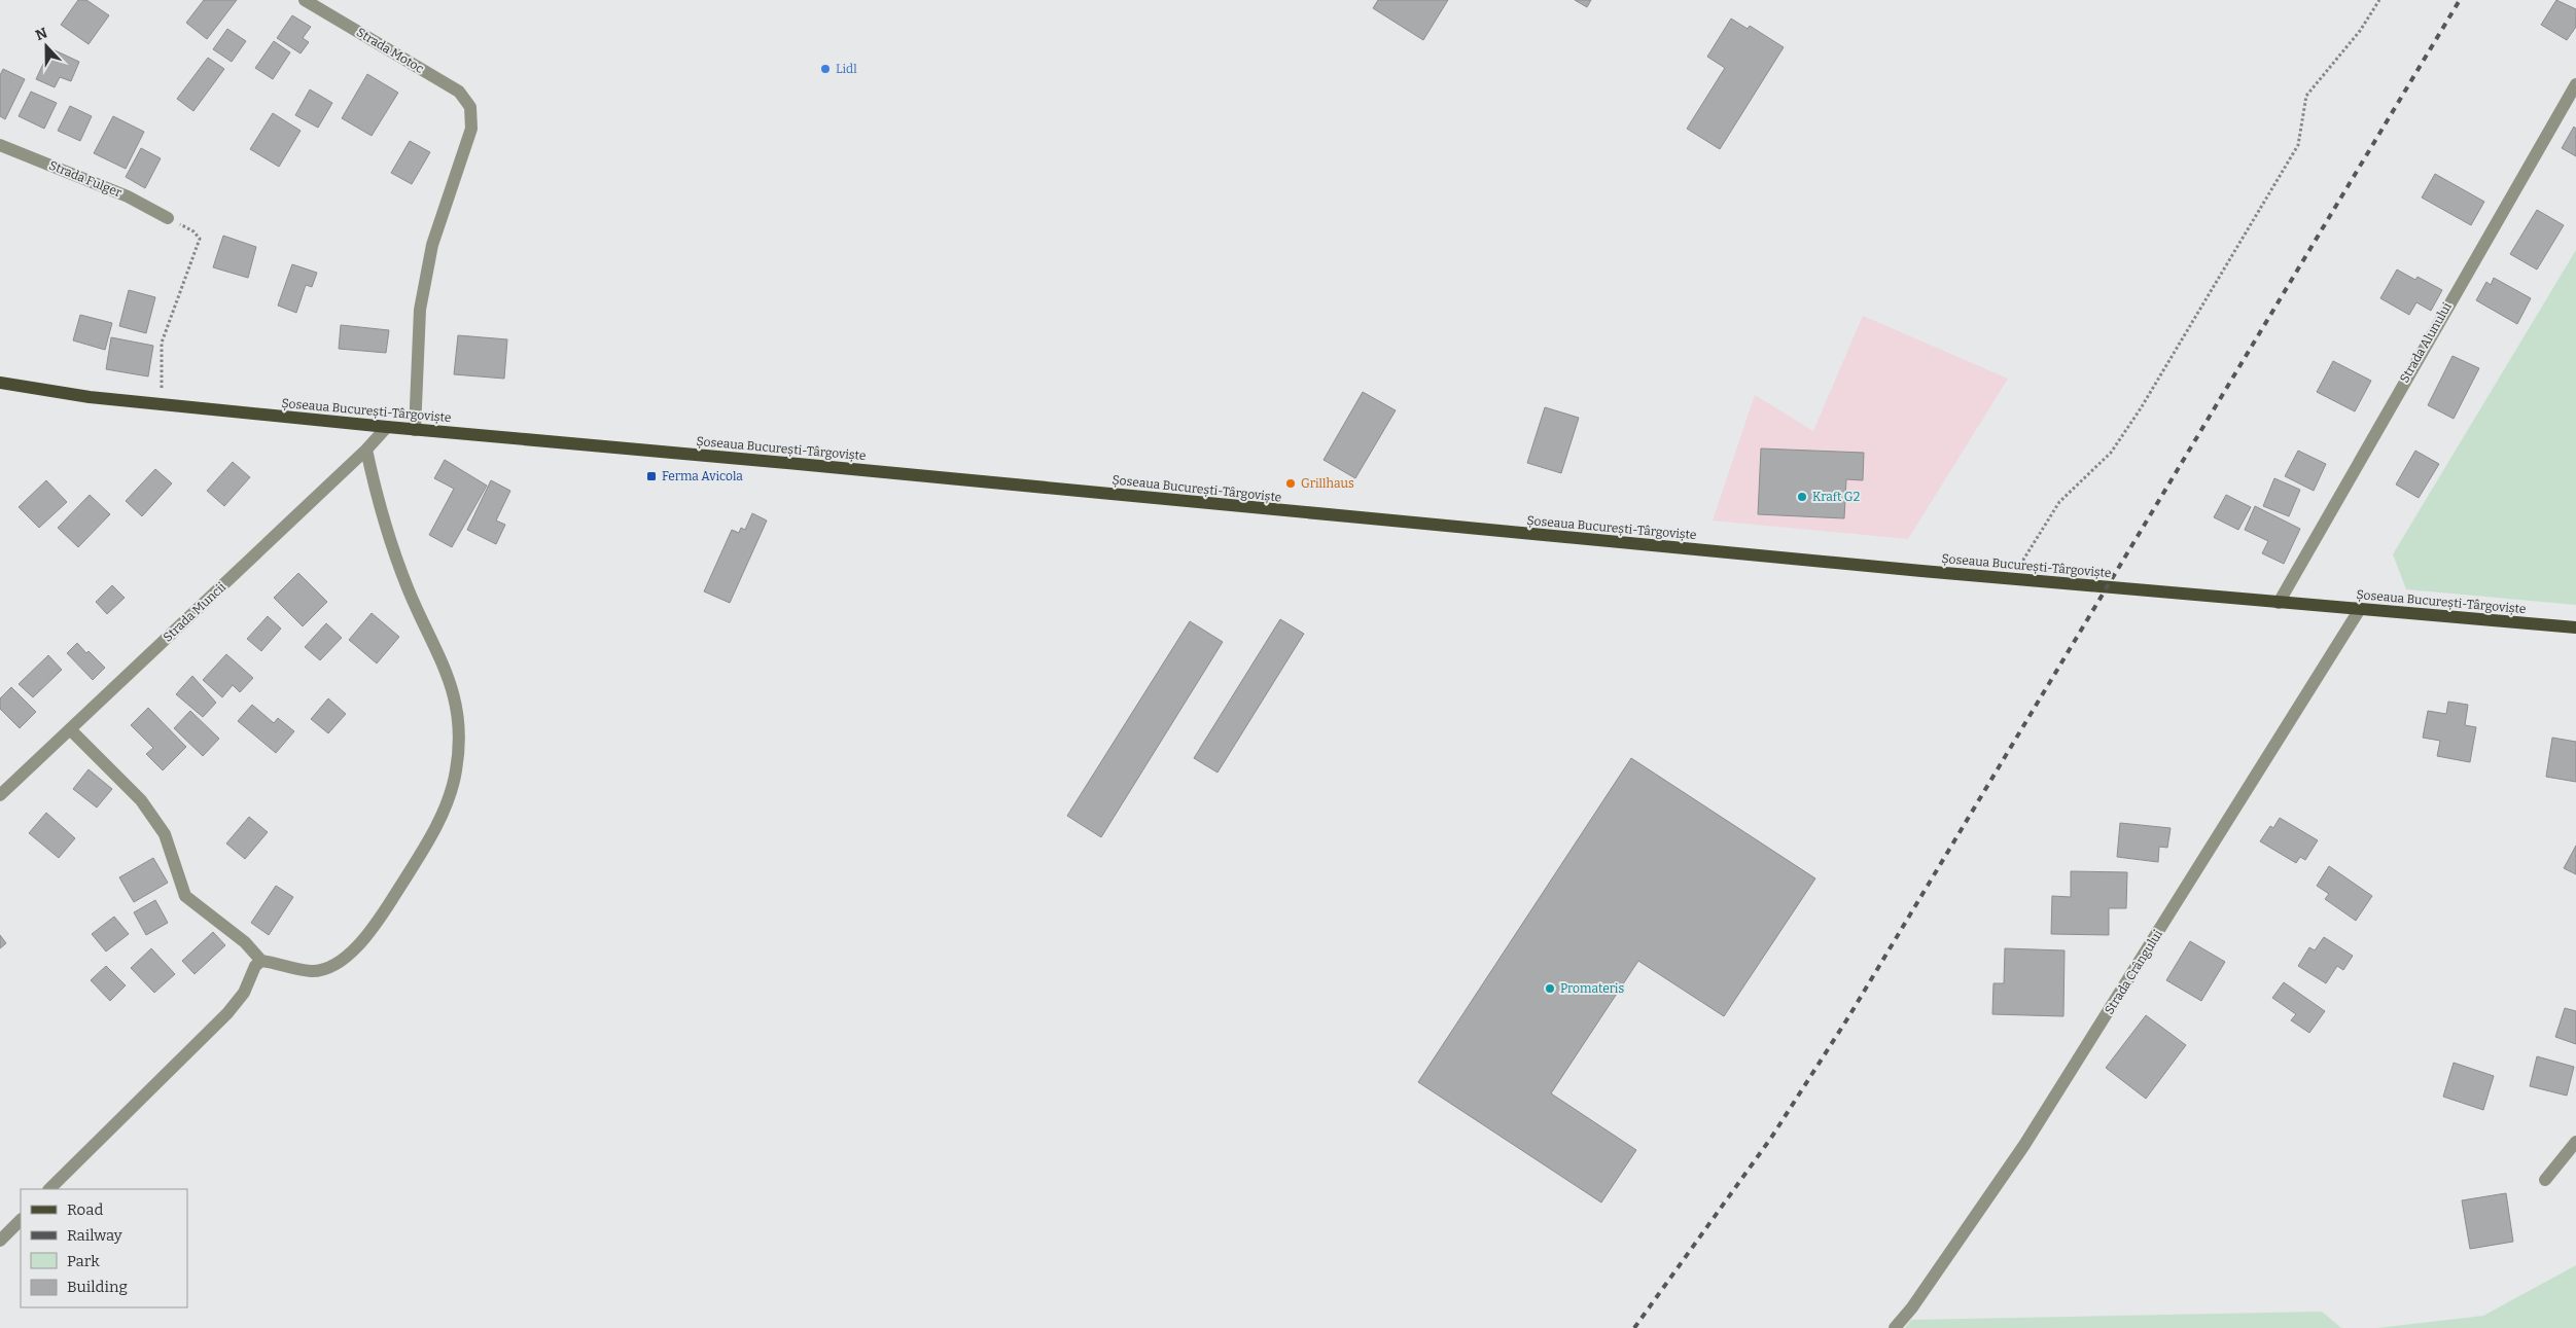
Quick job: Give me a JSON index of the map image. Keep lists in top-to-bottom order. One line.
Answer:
{"streets":{"main road":["Șoseaua București-Târgoviște"],"street":["Strada Motoc","Strada Fulger","Strada Alunului","Strada Muncii","Strada Crângului"]},"crossings":[["Strada Motoc","Șoseaua București-Târgoviște"],["Strada Alunului","Șoseaua București-Târgoviște"],["Șoseaua București-Târgoviște","Strada Muncii"],["Șoseaua București-Târgoviște","Strada Crângului"]],"places":{"other":["Lidl","Grillhaus","Kraft G2","Promateris"],"transit":["Ferma Avicola"]},"legend":["Road","Railway","Park","Building"],"north":"top"}
